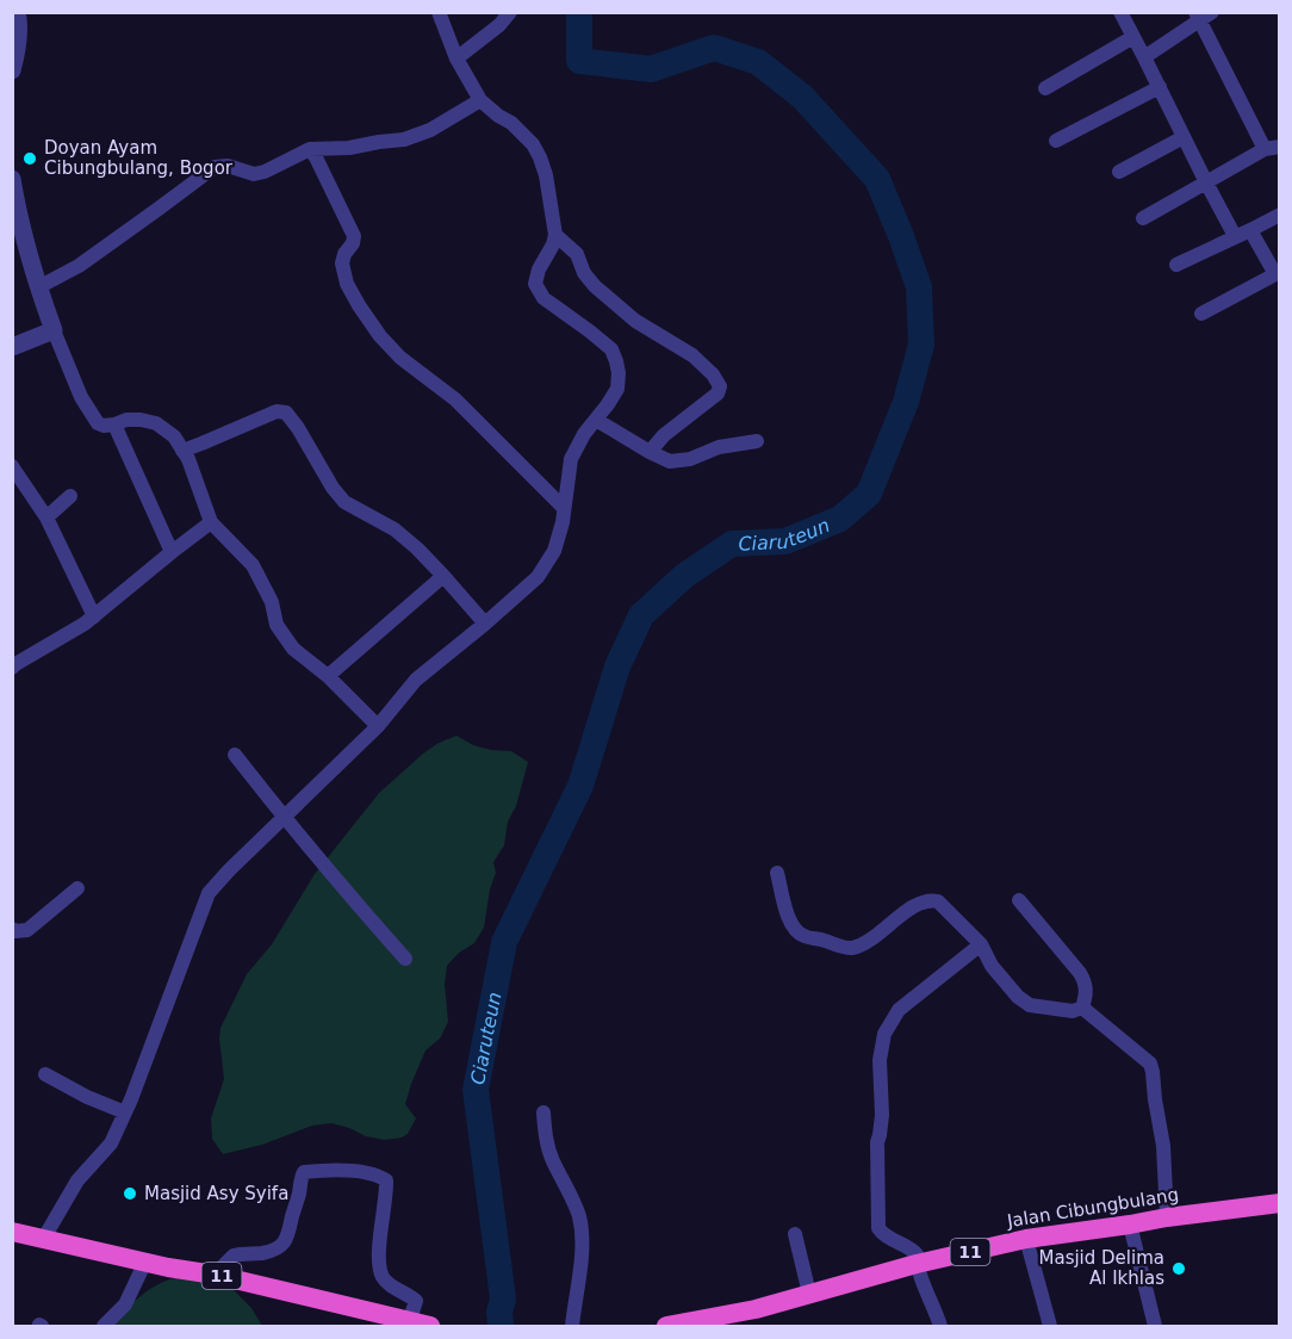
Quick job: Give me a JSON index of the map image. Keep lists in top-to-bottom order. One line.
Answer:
{"streets":{"highway":["Jalan Cibungbulang","11"]},"water":["Ciaruteun"],"places":["Doyan Ayam Cibungbulang, Bogor","Masjid Asy Syifa","Masjid Delima Al Ikhlas"]}
